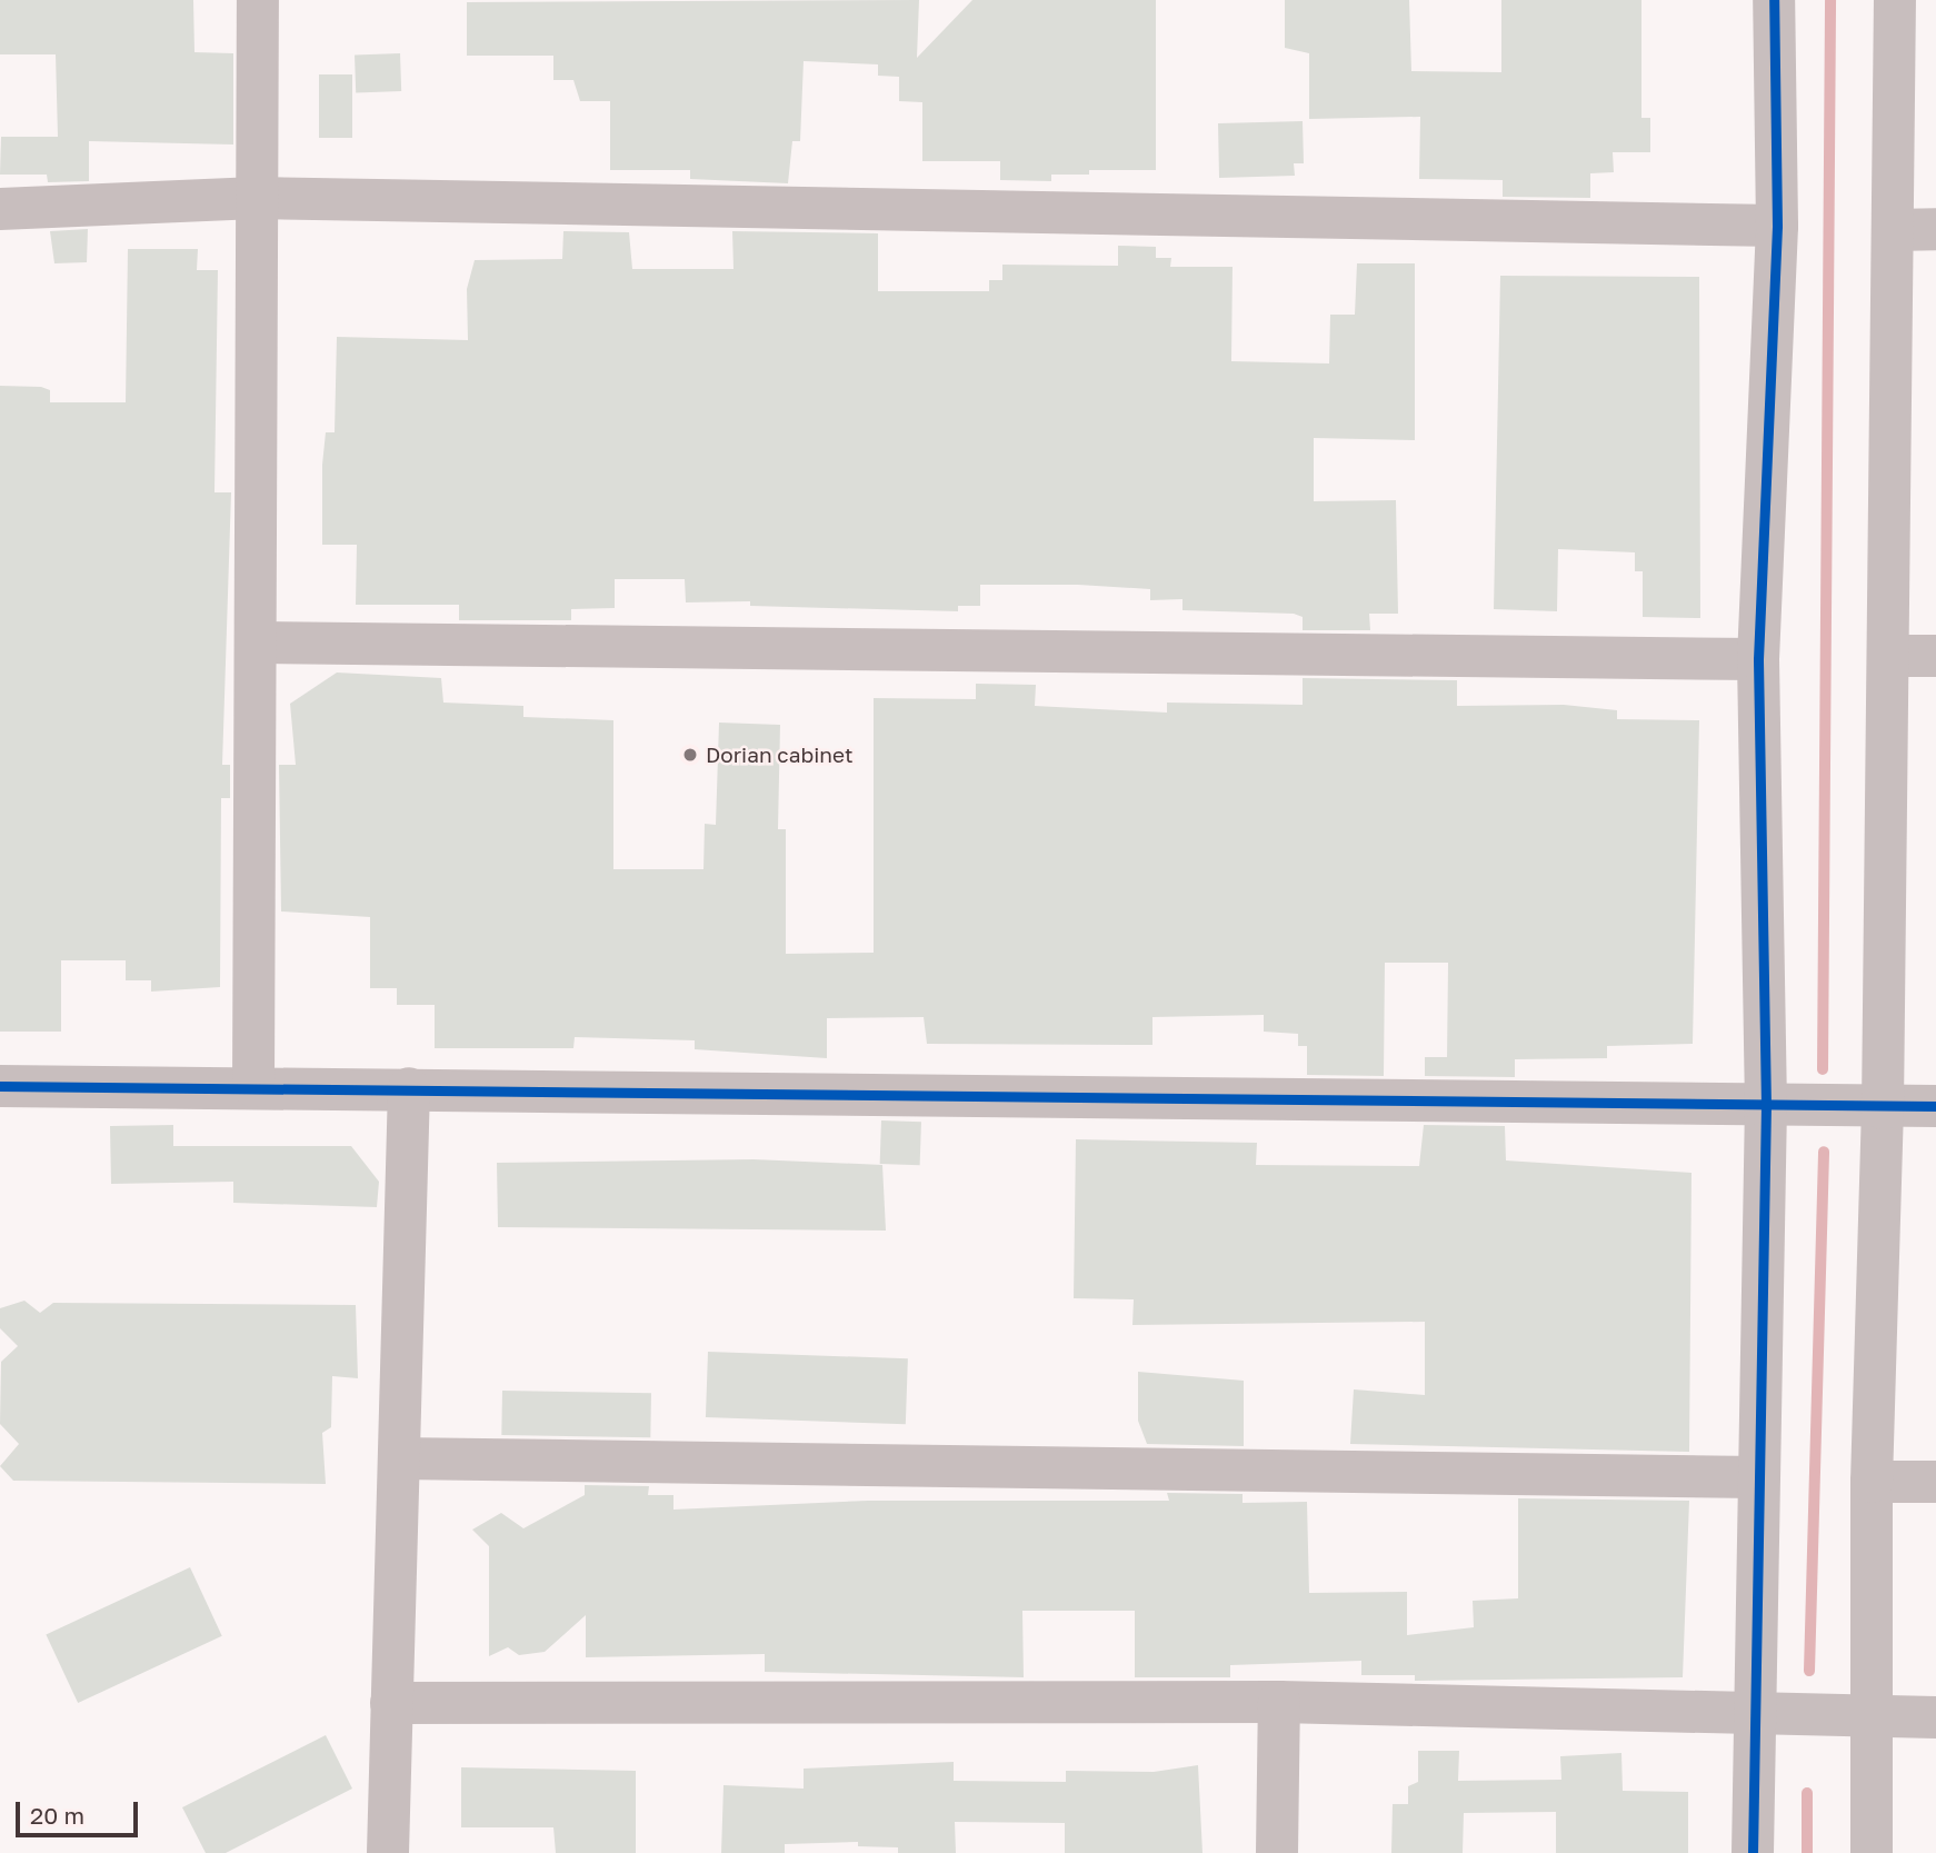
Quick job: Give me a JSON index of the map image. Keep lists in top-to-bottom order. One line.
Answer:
{"places":["Dorian cabinet"],"scale_bar":"20 m"}
